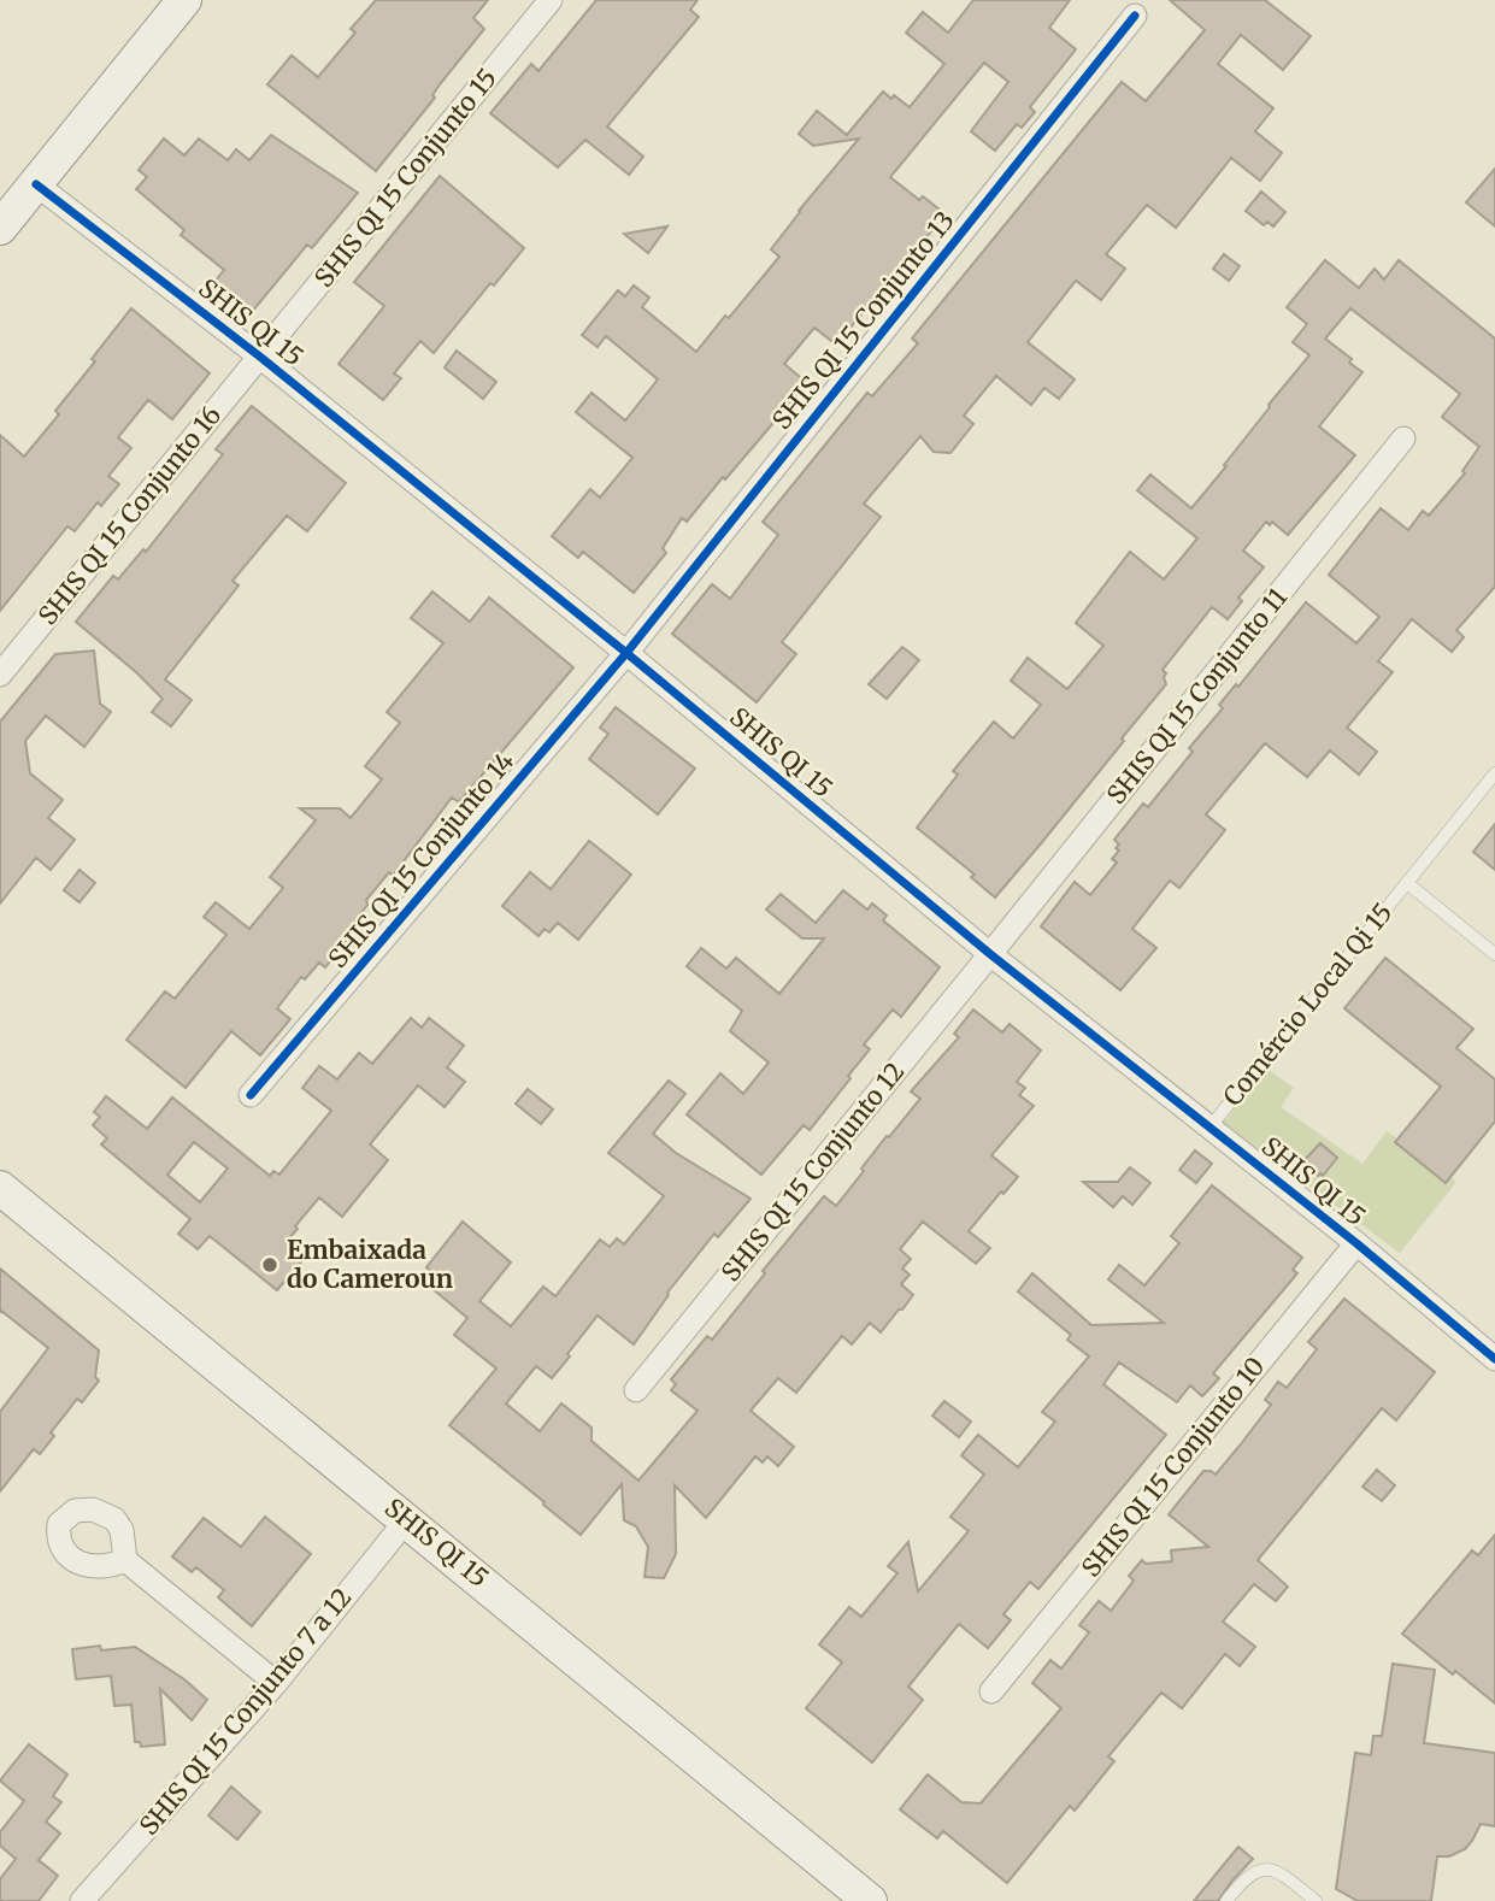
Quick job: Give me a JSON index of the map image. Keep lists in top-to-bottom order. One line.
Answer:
{"streets":{"street":["SHIS QI 15 Conjunto 15","SHIS QI 15 Conjunto 13","SHIS QI 15","SHIS QI 15 Conjunto 16","SHIS QI 15 Conjunto 11","SHIS QI 15 Conjunto 14","SHIS QI 15 Conjunto 12","SHIS QI 15 Conjunto 10","SHIS QI 15 Conjunto 7 a 12"],"lane":["Comércio Local Qi 15"]},"crossings":[["SHIS QI 15 Conjunto 15","SHIS QI 15"],["SHIS QI 15 Conjunto 15","SHIS QI 15 Conjunto 16"],["SHIS QI 15 Conjunto 13","SHIS QI 15"],["SHIS QI 15 Conjunto 13","SHIS QI 15 Conjunto 14"],["SHIS QI 15","SHIS QI 15 Conjunto 16"],["SHIS QI 15","SHIS QI 15 Conjunto 11"],["SHIS QI 15","SHIS QI 15 Conjunto 14"],["SHIS QI 15","Comércio Local Qi 15"],["SHIS QI 15","SHIS QI 15 Conjunto 12"],["SHIS QI 15","SHIS QI 15 Conjunto 10"],["SHIS QI 15","SHIS QI 15 Conjunto 7 a 12"],["SHIS QI 15 Conjunto 11","SHIS QI 15 Conjunto 12"]],"places":["Embaixada do Cameroun"]}
